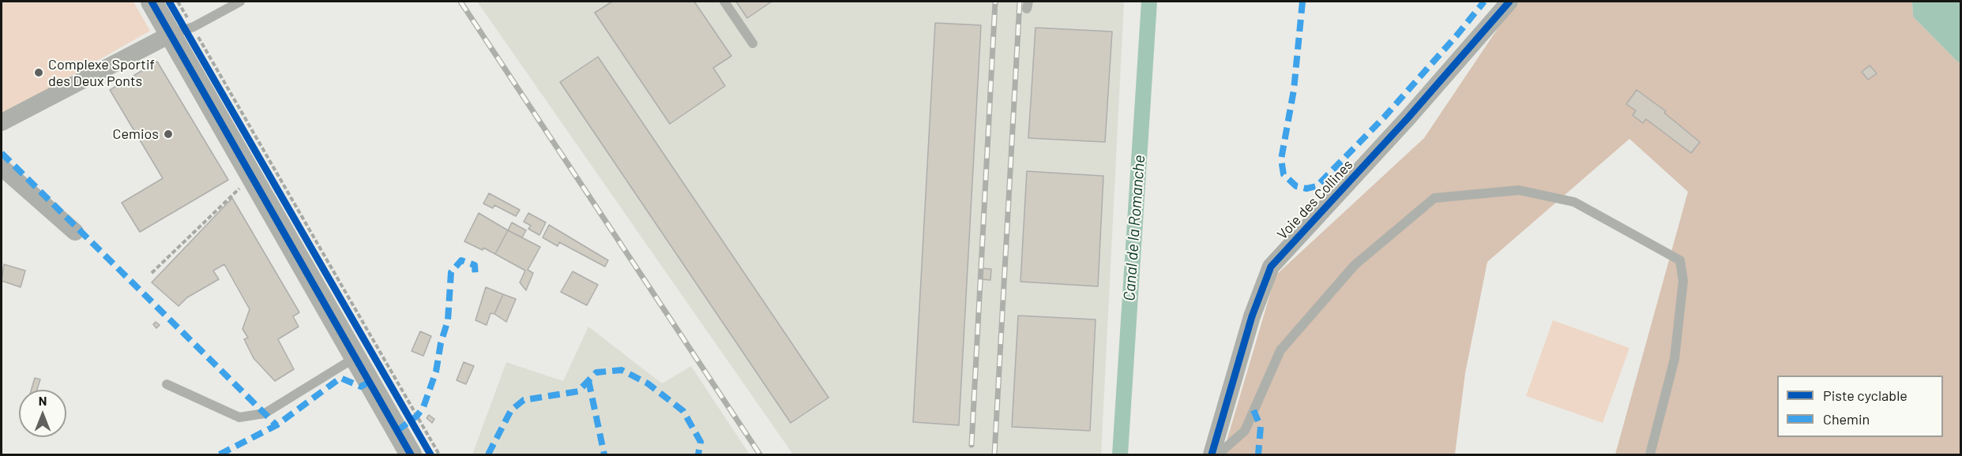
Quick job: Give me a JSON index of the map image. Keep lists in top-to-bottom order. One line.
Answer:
{"streets":{"street":["Voie des Collines"]},"water":["Canal de la Romanche"],"places":["Complexe Sportif des Deux Ponts","Cemios"],"legend":["Piste cyclable","Chemin"],"north":"top"}
